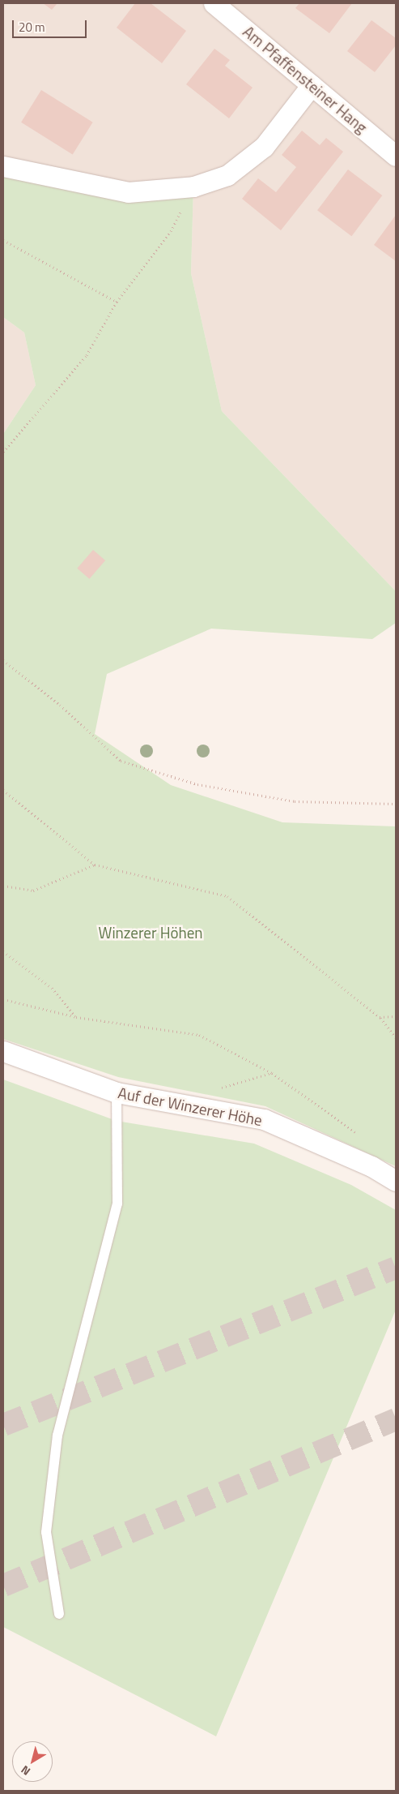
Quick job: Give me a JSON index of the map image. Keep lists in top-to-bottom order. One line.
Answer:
{"streets":{"street":["Am Pfaffensteiner Hang","Auf der Winzerer Höhe"]},"parks":["Winzerer Höhen"],"scale_bar":"20 m","north":"bottom left"}
